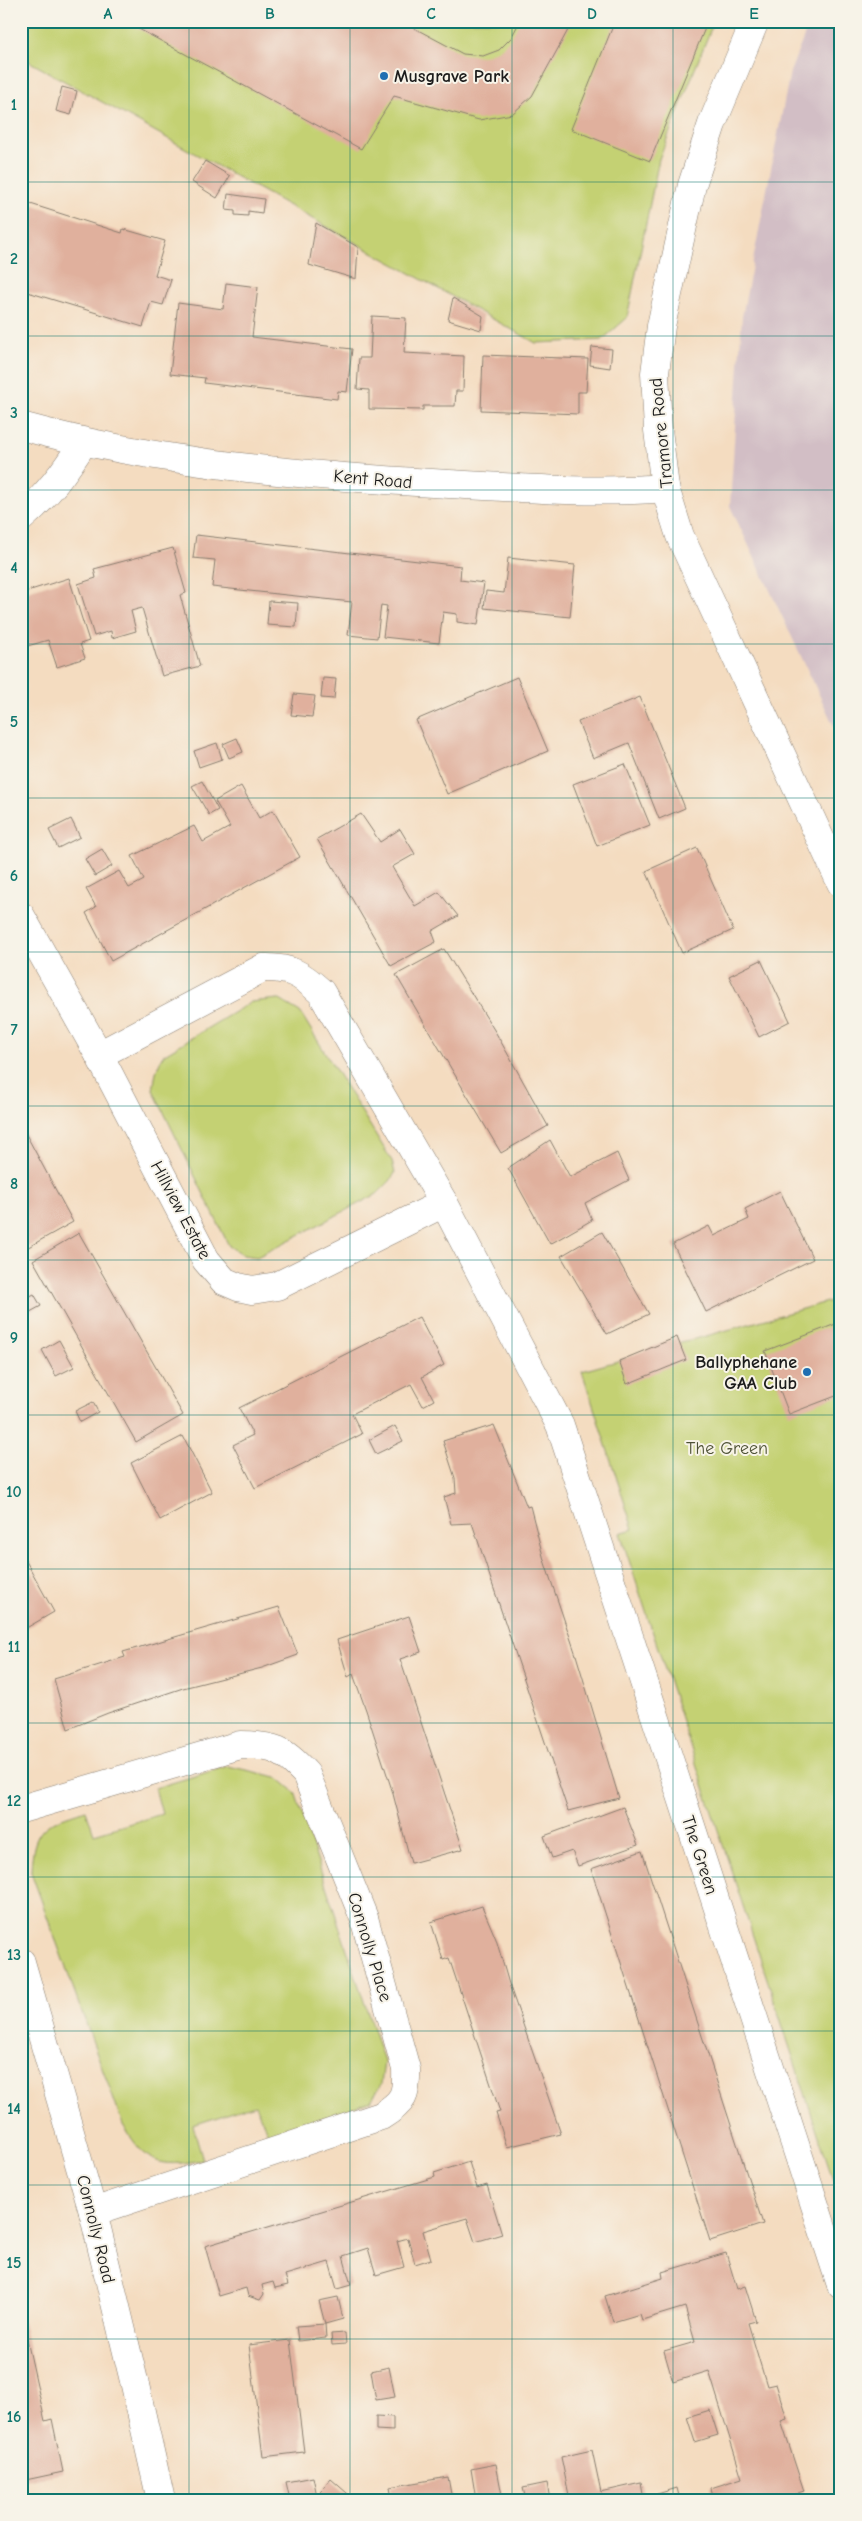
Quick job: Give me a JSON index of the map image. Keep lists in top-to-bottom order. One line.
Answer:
{"streets":{"street":["Tramore Road","Kent Road","Hillview Estate","The Green","Connolly Place","Connolly Road"]},"crossings":[["Tramore Road","Kent Road"],["Hillview Estate","The Green"],["Connolly Place","Connolly Road"]],"parks":["The Green"],"places":["Musgrave Park","Ballyphehane GAA Club"],"grid":{"columns":["A","B","C","D","E"],"rows":["1","2","3","4","5","6","7","8","9","10","11","12","13","14","15","16"]}}
